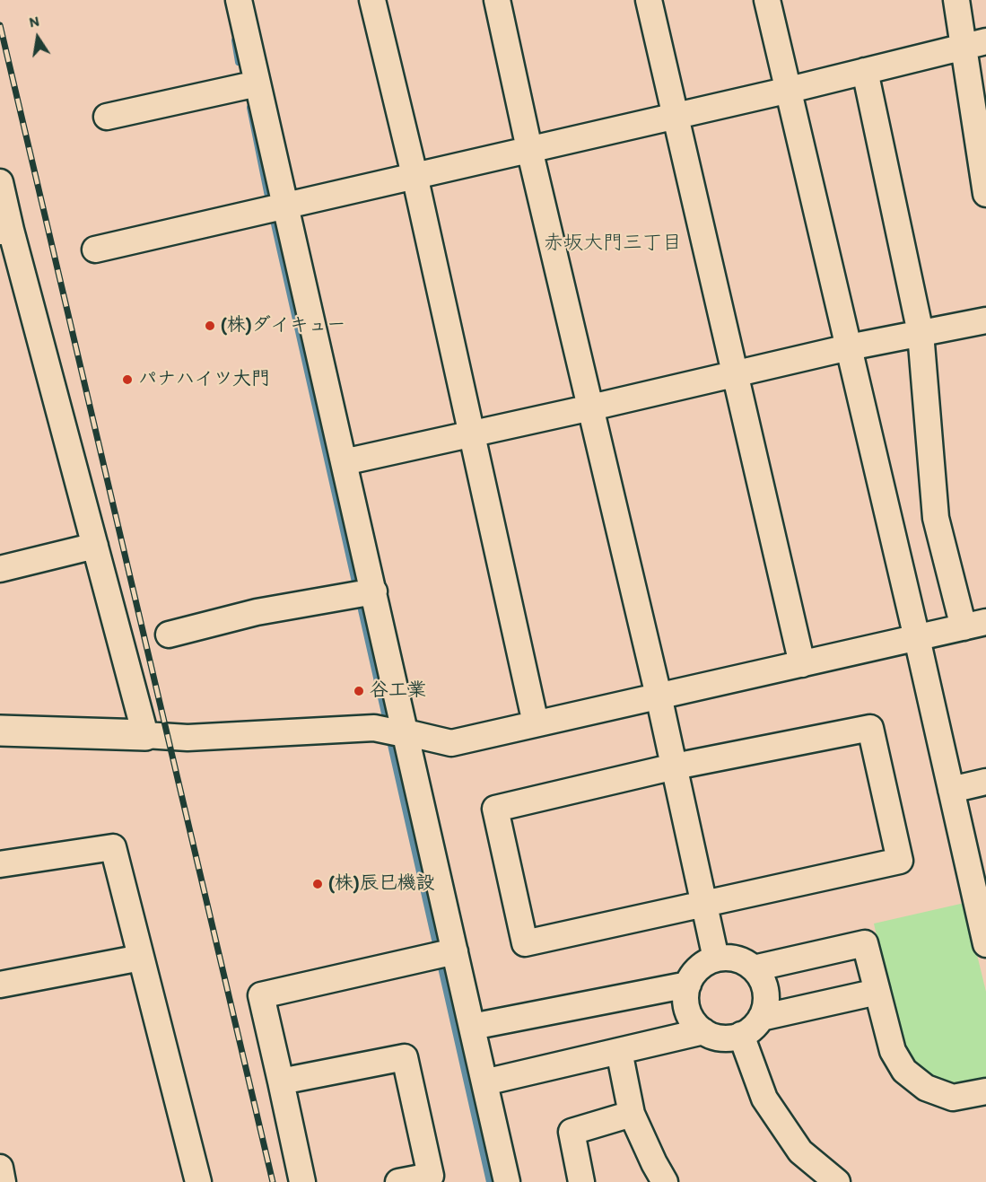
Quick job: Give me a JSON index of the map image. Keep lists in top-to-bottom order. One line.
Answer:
{"districts":["赤坂大門三丁目"],"places":["(株)ダイキュー","パナハイツ大門","谷工業","(株)辰巳機設"],"north":"top"}
